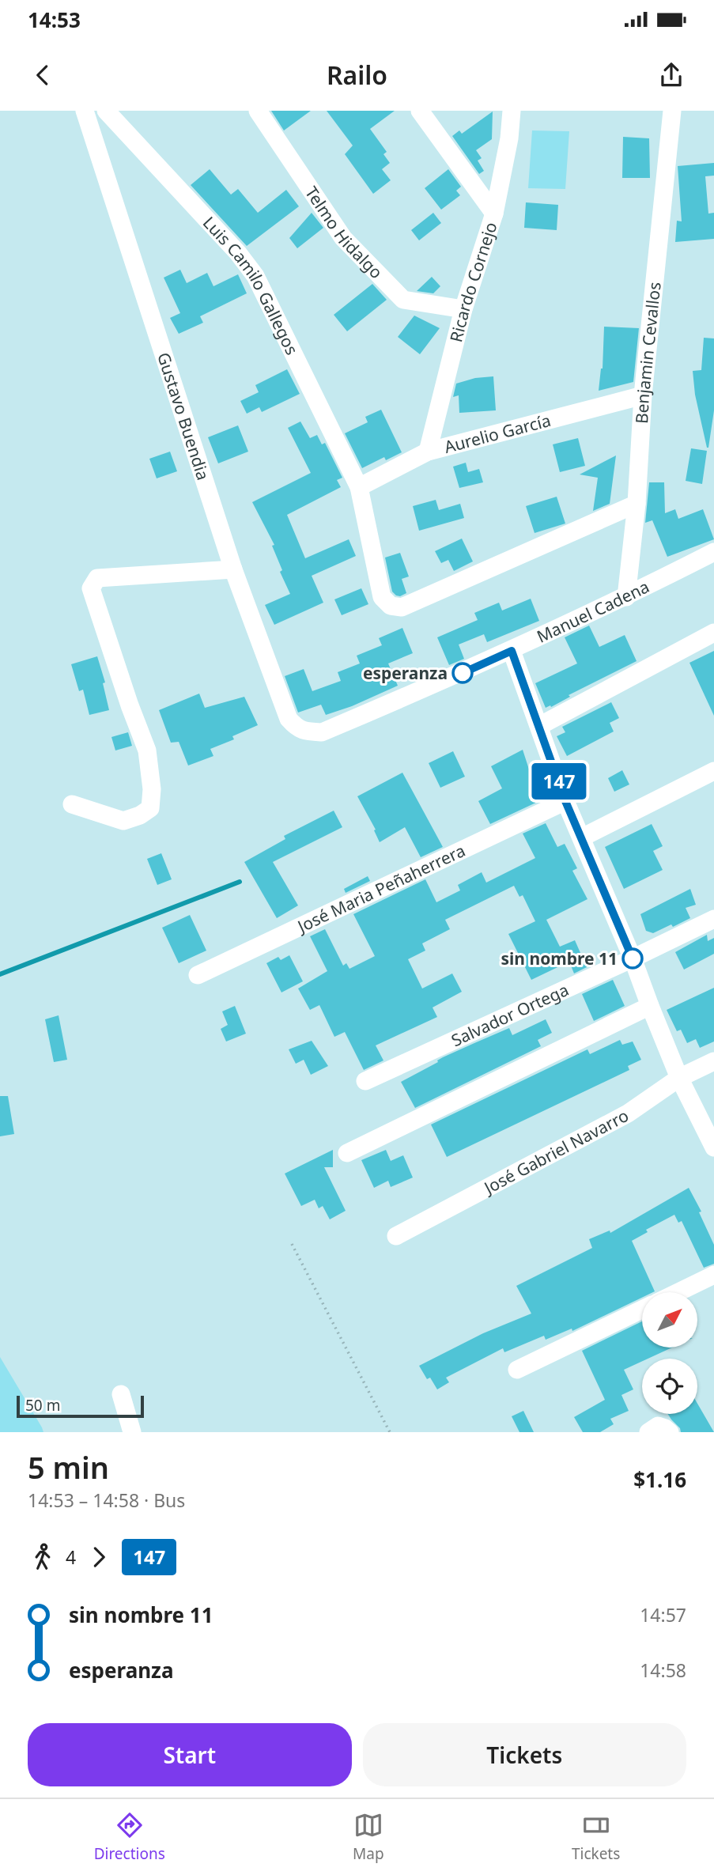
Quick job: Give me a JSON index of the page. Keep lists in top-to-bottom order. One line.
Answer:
{"streets":{"street":["Telmo Hidalgo","Ricardo Cornejo","Luis Camilo Gallegos","Benjamin Cevallos","Gustavo Buendia","Aurelio García","Manuel Cadena","José Maria Peñaherrera","Salvador Ortega","José Gabriel Navarro"]},"crossings":[["Telmo Hidalgo","Ricardo Cornejo"],["Ricardo Cornejo","Aurelio García"],["Luis Camilo Gallegos","Benjamin Cevallos"],["Luis Camilo Gallegos","Aurelio García"],["Benjamin Cevallos","Aurelio García"],["Benjamin Cevallos","Manuel Cadena"],["Gustavo Buendia","Manuel Cadena"]],"places":["esperanza","sin nombre 11"],"lines":["bus line 147"],"scale_bar":"50 m","north":"top right","page":{"status":"14:53","header":"Railo","on_map":"147","scale":"50 m","heading":["5 min","14:53 – 14:58 · Bus","$1.16"],"legs":["4","147"],"list":[{"name":"sin nombre 11","value":"14:57"},{"name":"esperanza","value":"14:58"}],"buttons":["Start","Tickets"],"tabs":["Directions","Map","Tickets"]}}
